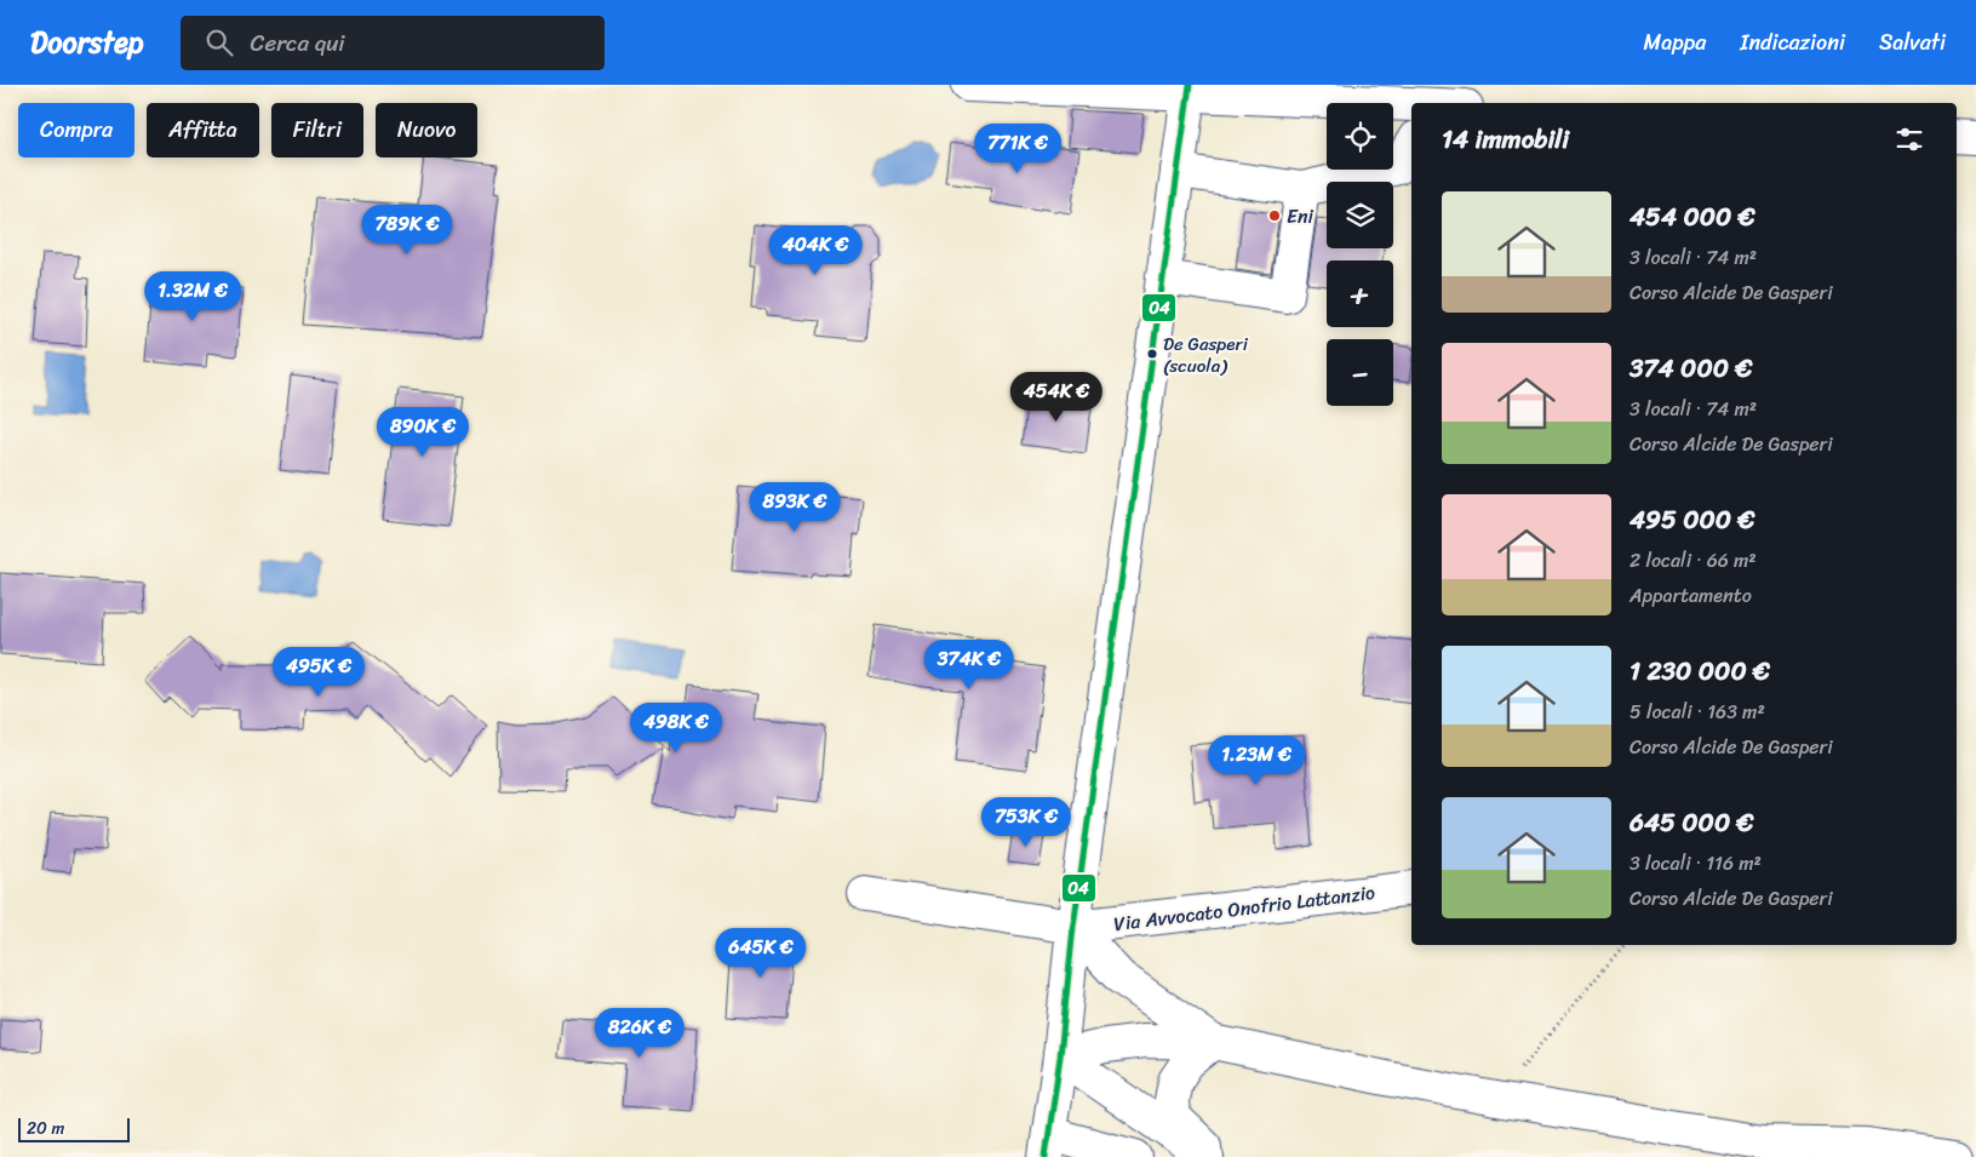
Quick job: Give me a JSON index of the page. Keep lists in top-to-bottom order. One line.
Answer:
{"streets":{"main road":["Via Avvocato Onofrio Lattanzio"]},"places":["Eni","De Gasperi (scuola)"],"lines":["transit line 04"],"scale_bar":"20 m","page":{"header":"Doorstep","search":"Cerca qui","nav":["Mappa","Indicazioni","Salvati"],"map_buttons":["+","−"],"chip":["Compra","Affitta","Filtri","Nuovo"],"heading":"14 immobili","price":["771K €","789K €","404K €","1.32M €","454K €","890K €","893K €","374K €","495K €","498K €","1.23M €","753K €","645K €","826K €"],"list":[{"name":"454 000 €","note":"3 locali · 74 m² · Corso Alcide De Gasperi"},{"name":"374 000 €","note":"3 locali · 74 m² · Corso Alcide De Gasperi"},{"name":"495 000 €","note":"2 locali · 66 m² · Appartamento"},{"name":"1 230 000 €","note":"5 locali · 163 m² · Corso Alcide De Gasperi"},{"name":"645 000 €","note":"3 locali · 116 m² · Corso Alcide De Gasperi"}],"scale":"20 m"}}
